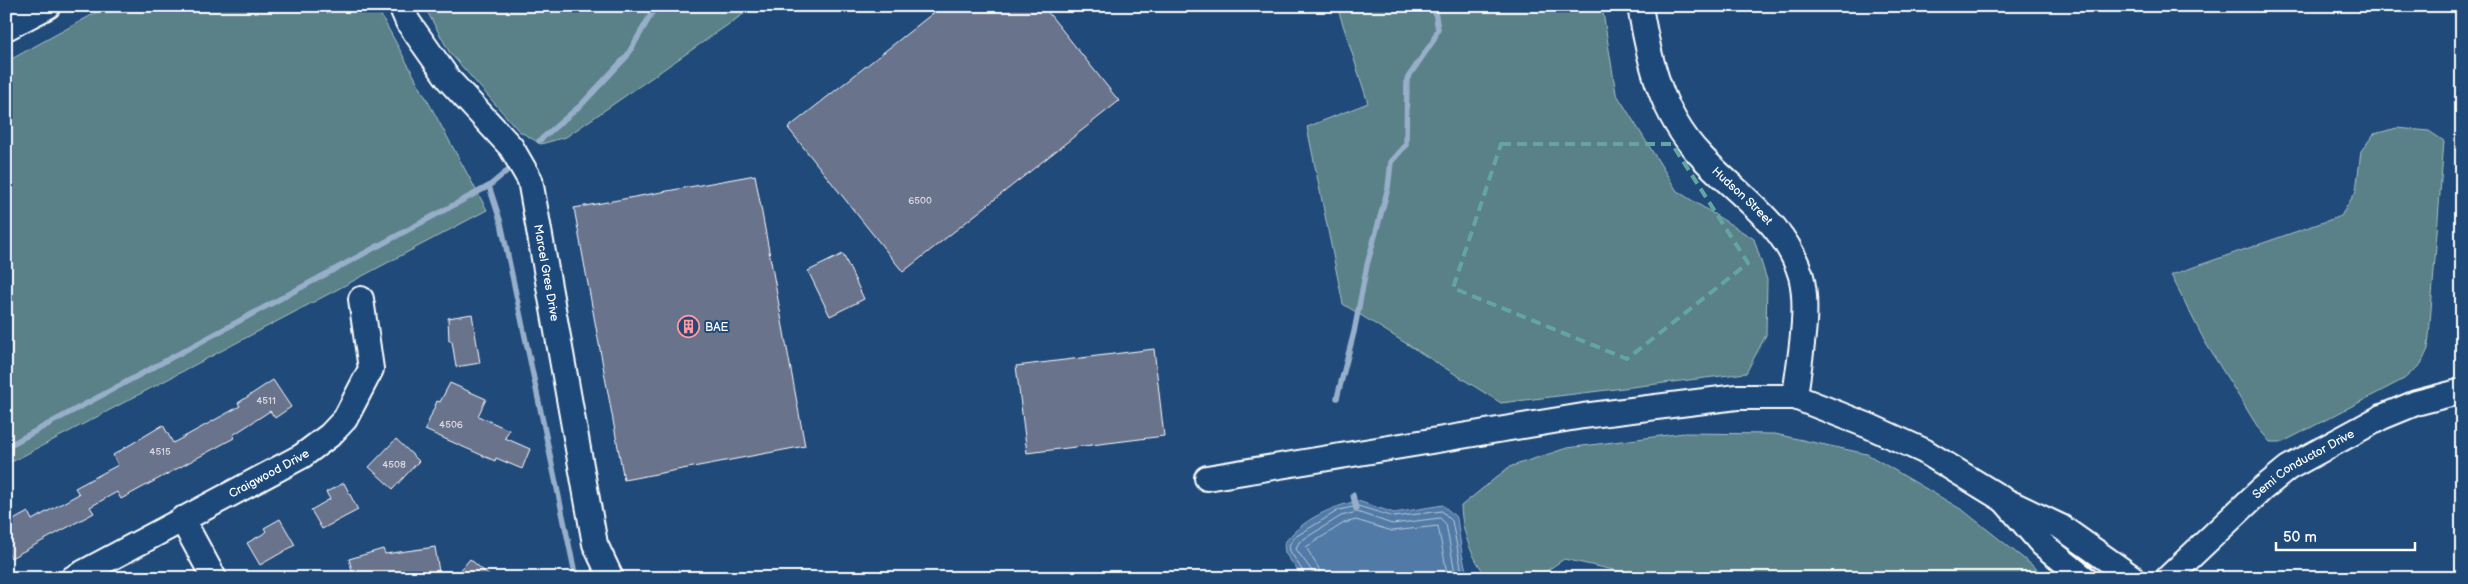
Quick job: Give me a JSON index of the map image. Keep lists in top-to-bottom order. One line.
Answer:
{"streets":{"street":["Hudson Street","Marcel Gres Drive","Semi Conductor Drive","Craigwood Drive"]},"places":{"building":["BAE"]},"house_numbers":["6500","4511","4506","4515","4508"],"scale_bar":"50 m"}
